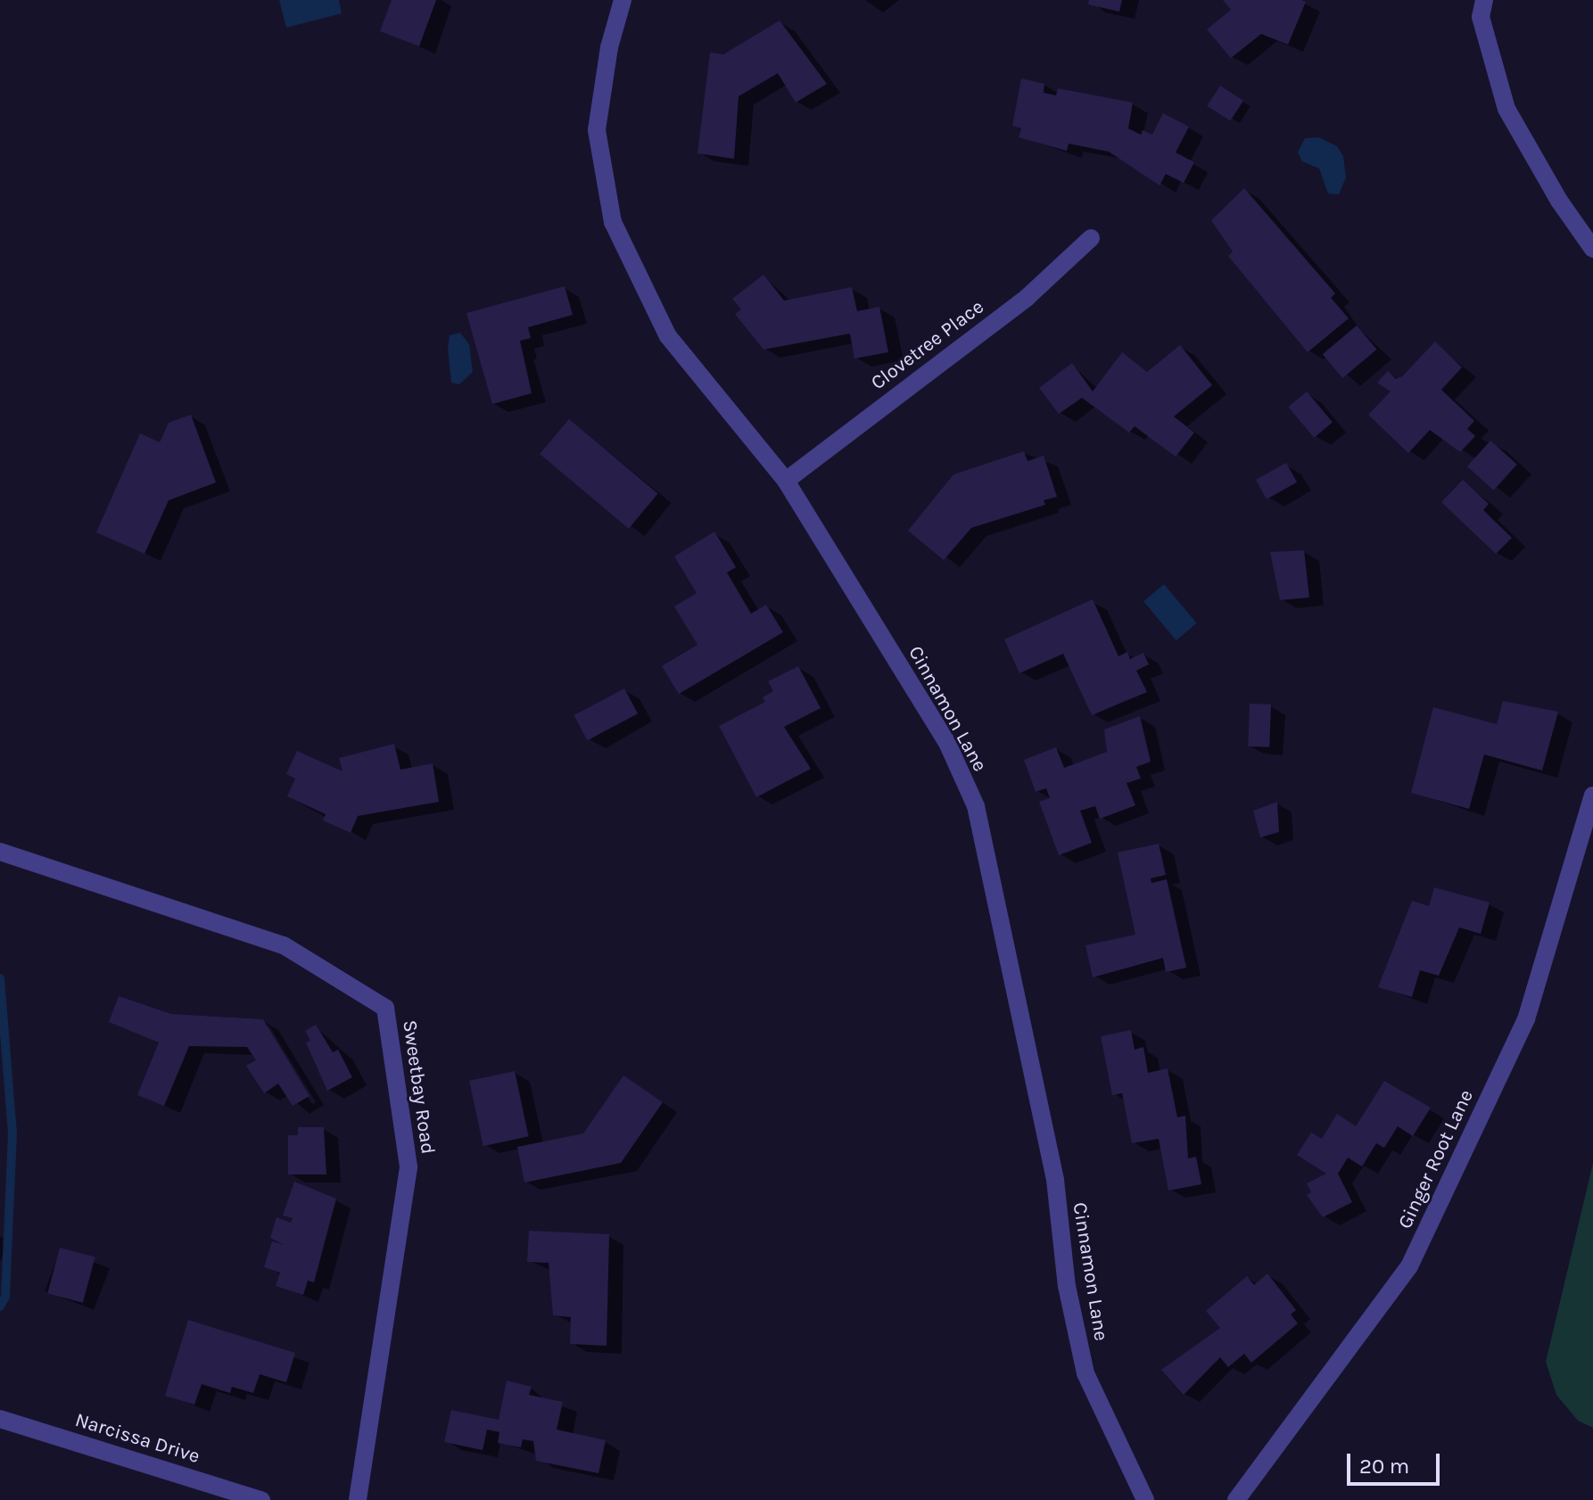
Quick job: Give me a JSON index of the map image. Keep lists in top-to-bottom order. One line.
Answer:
{"streets":{"street":["Clovetree Place","Cinnamon Lane","Sweetbay Road","Ginger Root Lane","Narcissa Drive"]},"crossings":[["Clovetree Place","Cinnamon Lane"]],"scale_bar":"20 m"}
